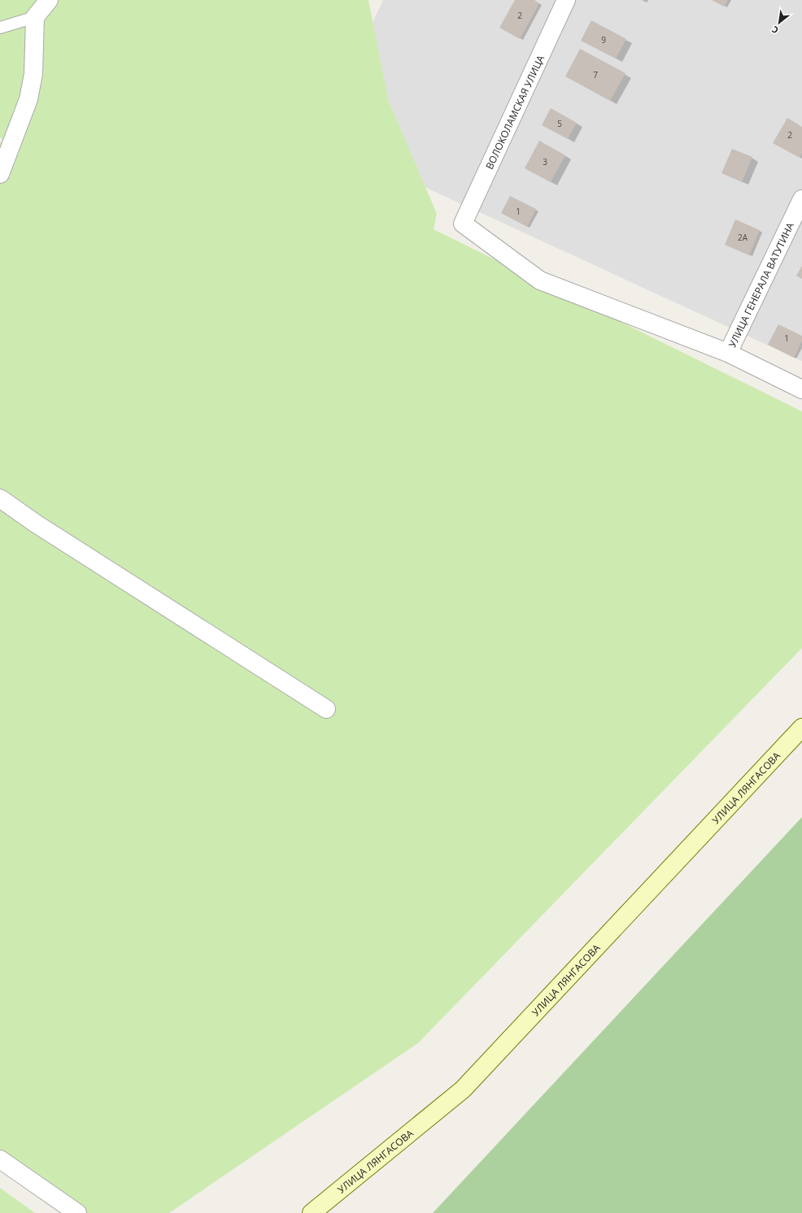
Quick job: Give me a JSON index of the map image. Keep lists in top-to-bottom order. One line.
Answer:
{"streets":{"main road":["УЛИЦА ЛЯНГАСОВА"],"street":["ВОЛОКОЛАМСКАЯ УЛИЦА","УЛИЦА ГЕНЕРАЛА ВАТУТИНА"]},"crossings":[["ВОЛОКОЛАМСКАЯ УЛИЦА","УЛИЦА ГЕНЕРАЛА ВАТУТИНА"]],"house_numbers":["2","9","7","5","2","3","1","2А","1"],"north":"bottom left"}
